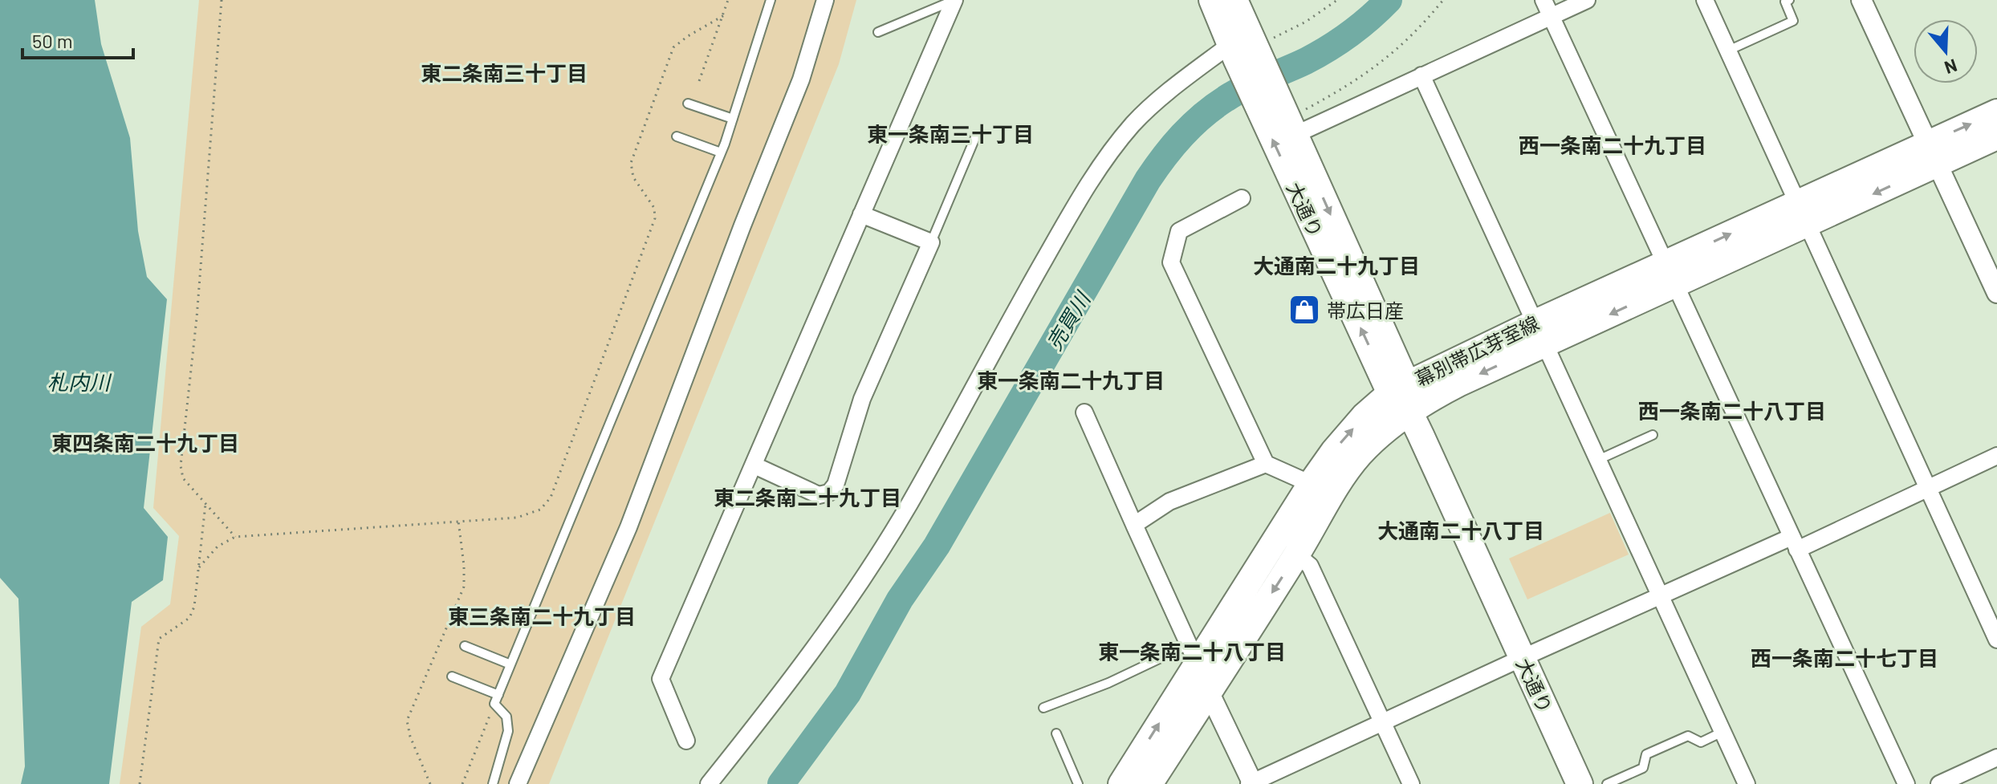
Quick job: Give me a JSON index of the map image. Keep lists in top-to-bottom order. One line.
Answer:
{"streets":{"main road":["大通り","幕別帯広芽室線"]},"crossings":[["大通り","幕別帯広芽室線"]],"districts":["東二条南三十丁目","東一条南三十丁目","西一条南二十九丁目","大通南二十九丁目","東一条南二十九丁目","西一条南二十八丁目","東四条南二十九丁目","東二条南二十九丁目","大通南二十八丁目","東三条南二十九丁目","東一条南二十八丁目","西一条南二十七丁目"],"water":["売買川","札内川"],"places":{"shop":["帯広日産"]},"scale_bar":"50 m","north":"bottom"}
